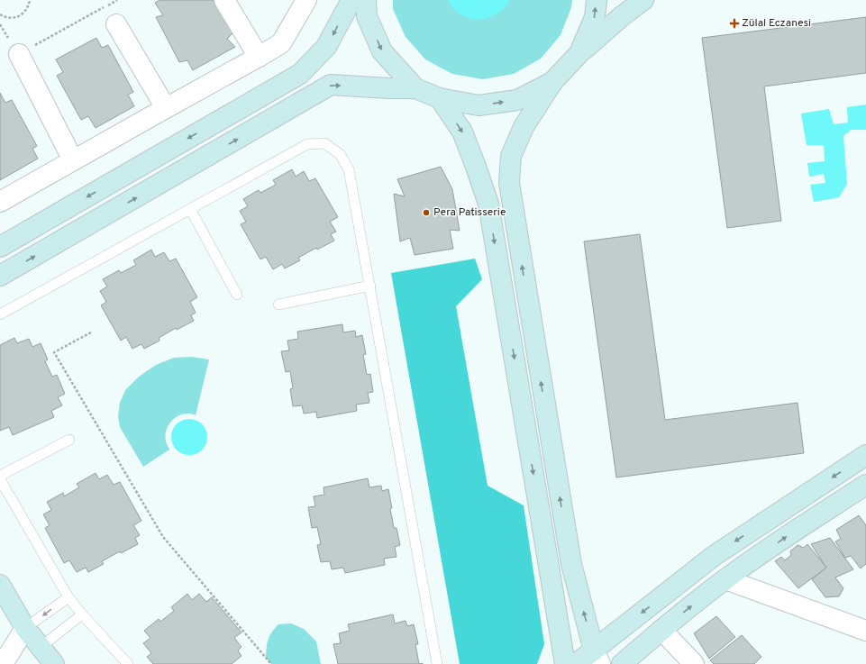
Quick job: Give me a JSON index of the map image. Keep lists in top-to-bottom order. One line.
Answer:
{"places":{"health":["Zülal Eczanesi"],"other":["Pera Patisserie"]}}
